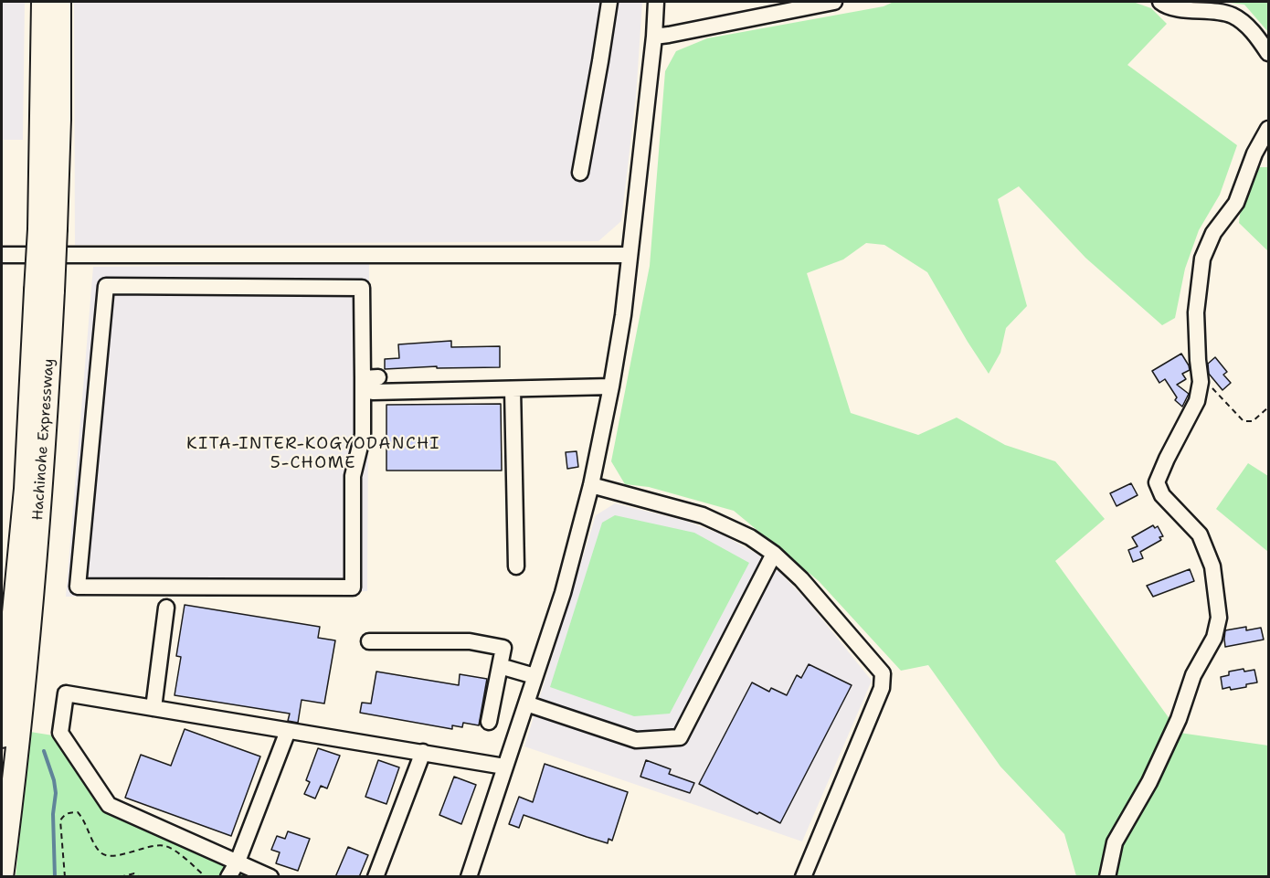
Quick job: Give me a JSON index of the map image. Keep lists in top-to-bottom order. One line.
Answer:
{"streets":{"highway":["Hachinohe Expressway"]},"districts":["KITA-INTER-KOGYODANCHI 5-CHOME"]}
